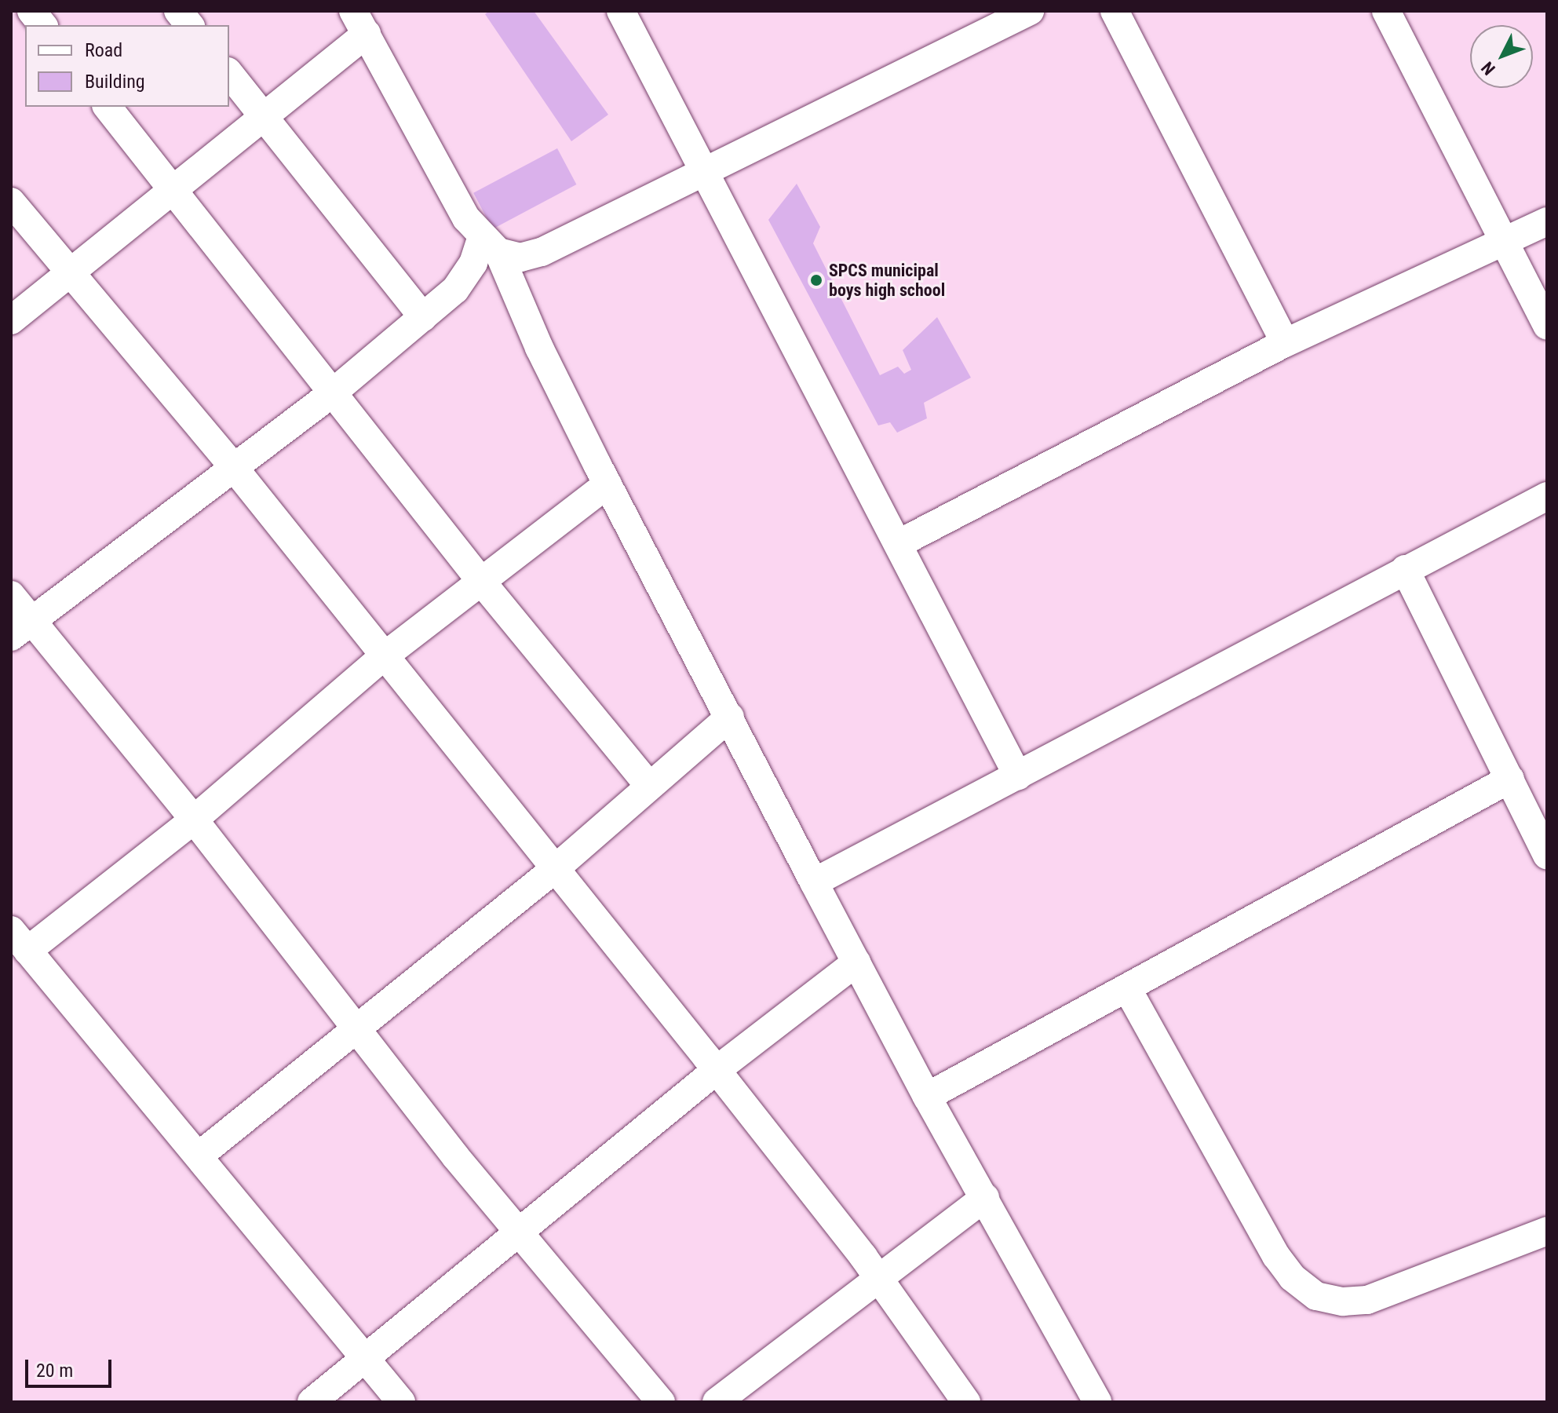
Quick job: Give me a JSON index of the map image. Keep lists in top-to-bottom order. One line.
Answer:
{"places":["SPCS municipal boys high school"],"legend":["Road","Building"],"scale_bar":"20 m","north":"bottom left"}
